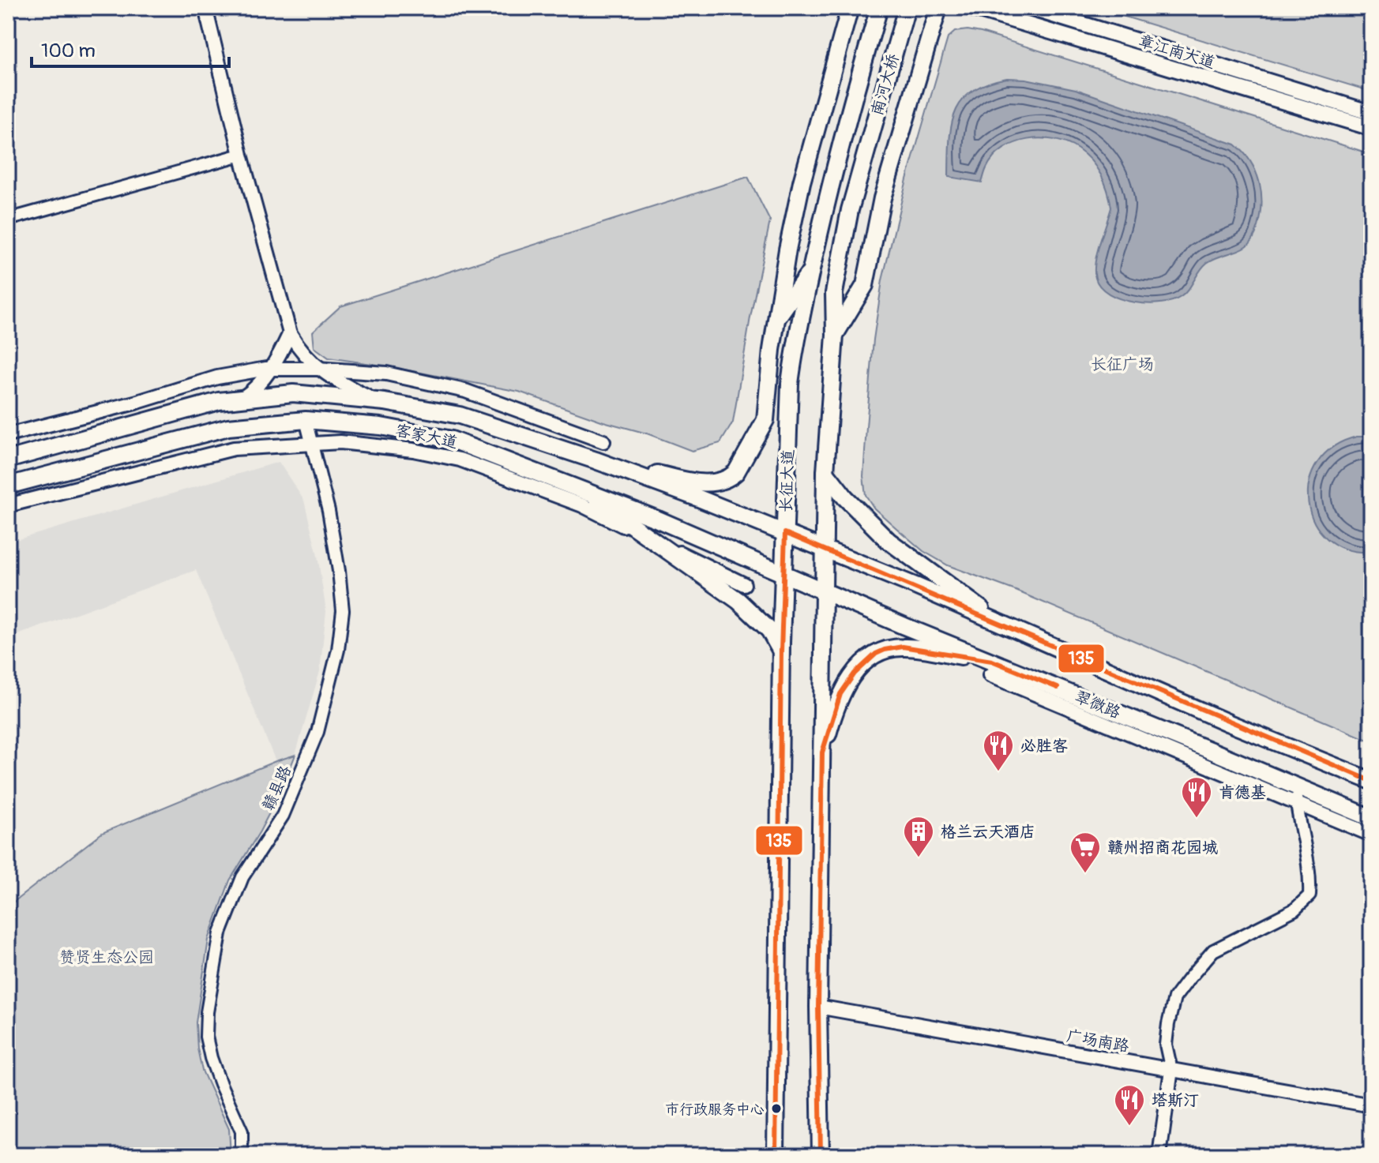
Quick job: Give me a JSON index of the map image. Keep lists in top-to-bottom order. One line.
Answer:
{"streets":{"main road":["章江南大道","南河大桥","客家大道","长征大道","翠微路"],"street":["赣县路","广场南路"]},"crossings":[["南河大桥","长征大道"],["客家大道","长征大道"],["客家大道","翠微路"],["客家大道","赣县路"]],"parks":["长征广场","赞贤生态公园"],"places":{"restaurant":["必胜客","肯德基","塔斯汀"],"building":["格兰云天酒店"],"supermarket":["赣州招商花园城"],"other":["市行政服务中心"]},"lines":["transit line 135"],"scale_bar":"100 m"}
